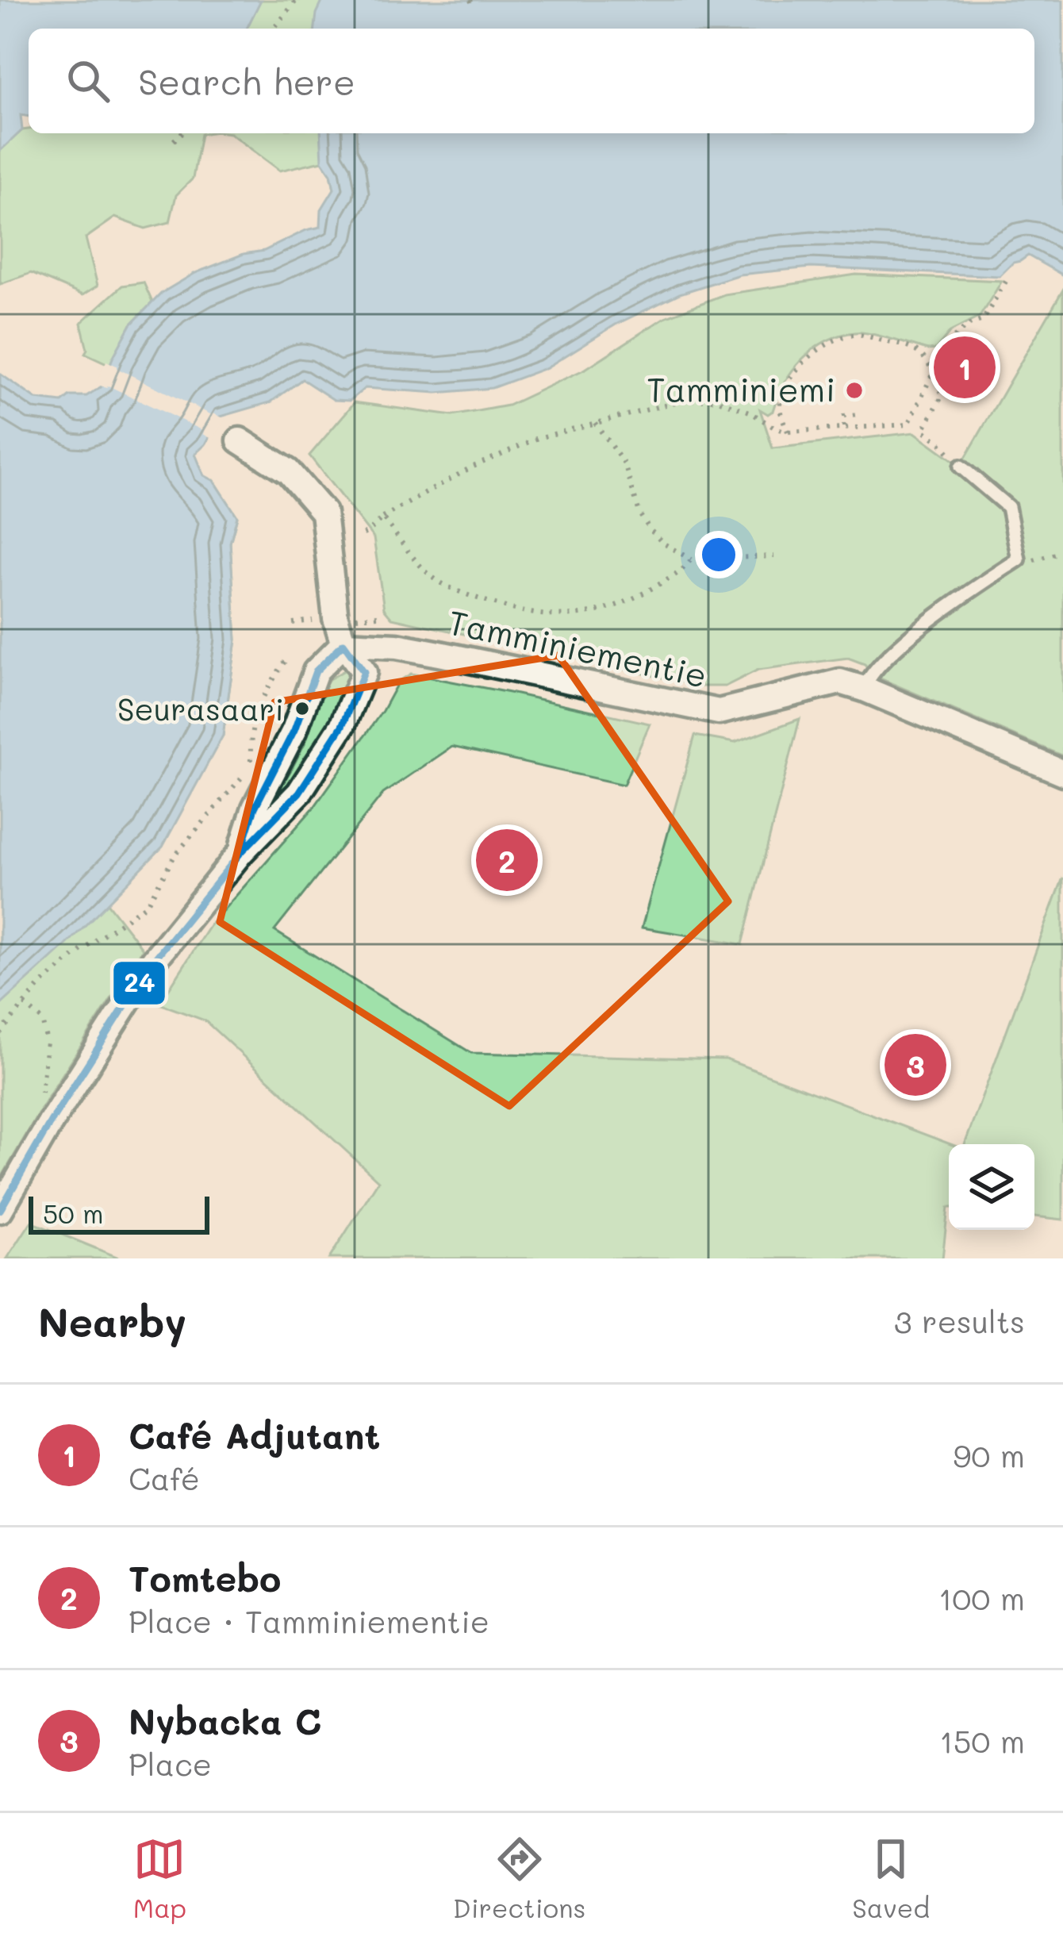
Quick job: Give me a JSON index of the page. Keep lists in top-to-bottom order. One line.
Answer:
{"streets":{"street":["Tamminiementie"]},"places":["Tamminiemi","Seurasaari"],"lines":["transit line 24"],"scale_bar":"50 m","page":{"search":"Search here","pins":["1","2","3"],"scale":"50 m","heading":["Nearby","3 results"],"list":[{"mark":"1","name":"Café Adjutant","note":"Café","value":"90 m"},{"mark":"2","name":"Tomtebo","note":"Place · Tamminiementie","value":"100 m"},{"mark":"3","name":"Nybacka C","note":"Place","value":"150 m"}],"nav":["Map","Directions","Saved"]}}
